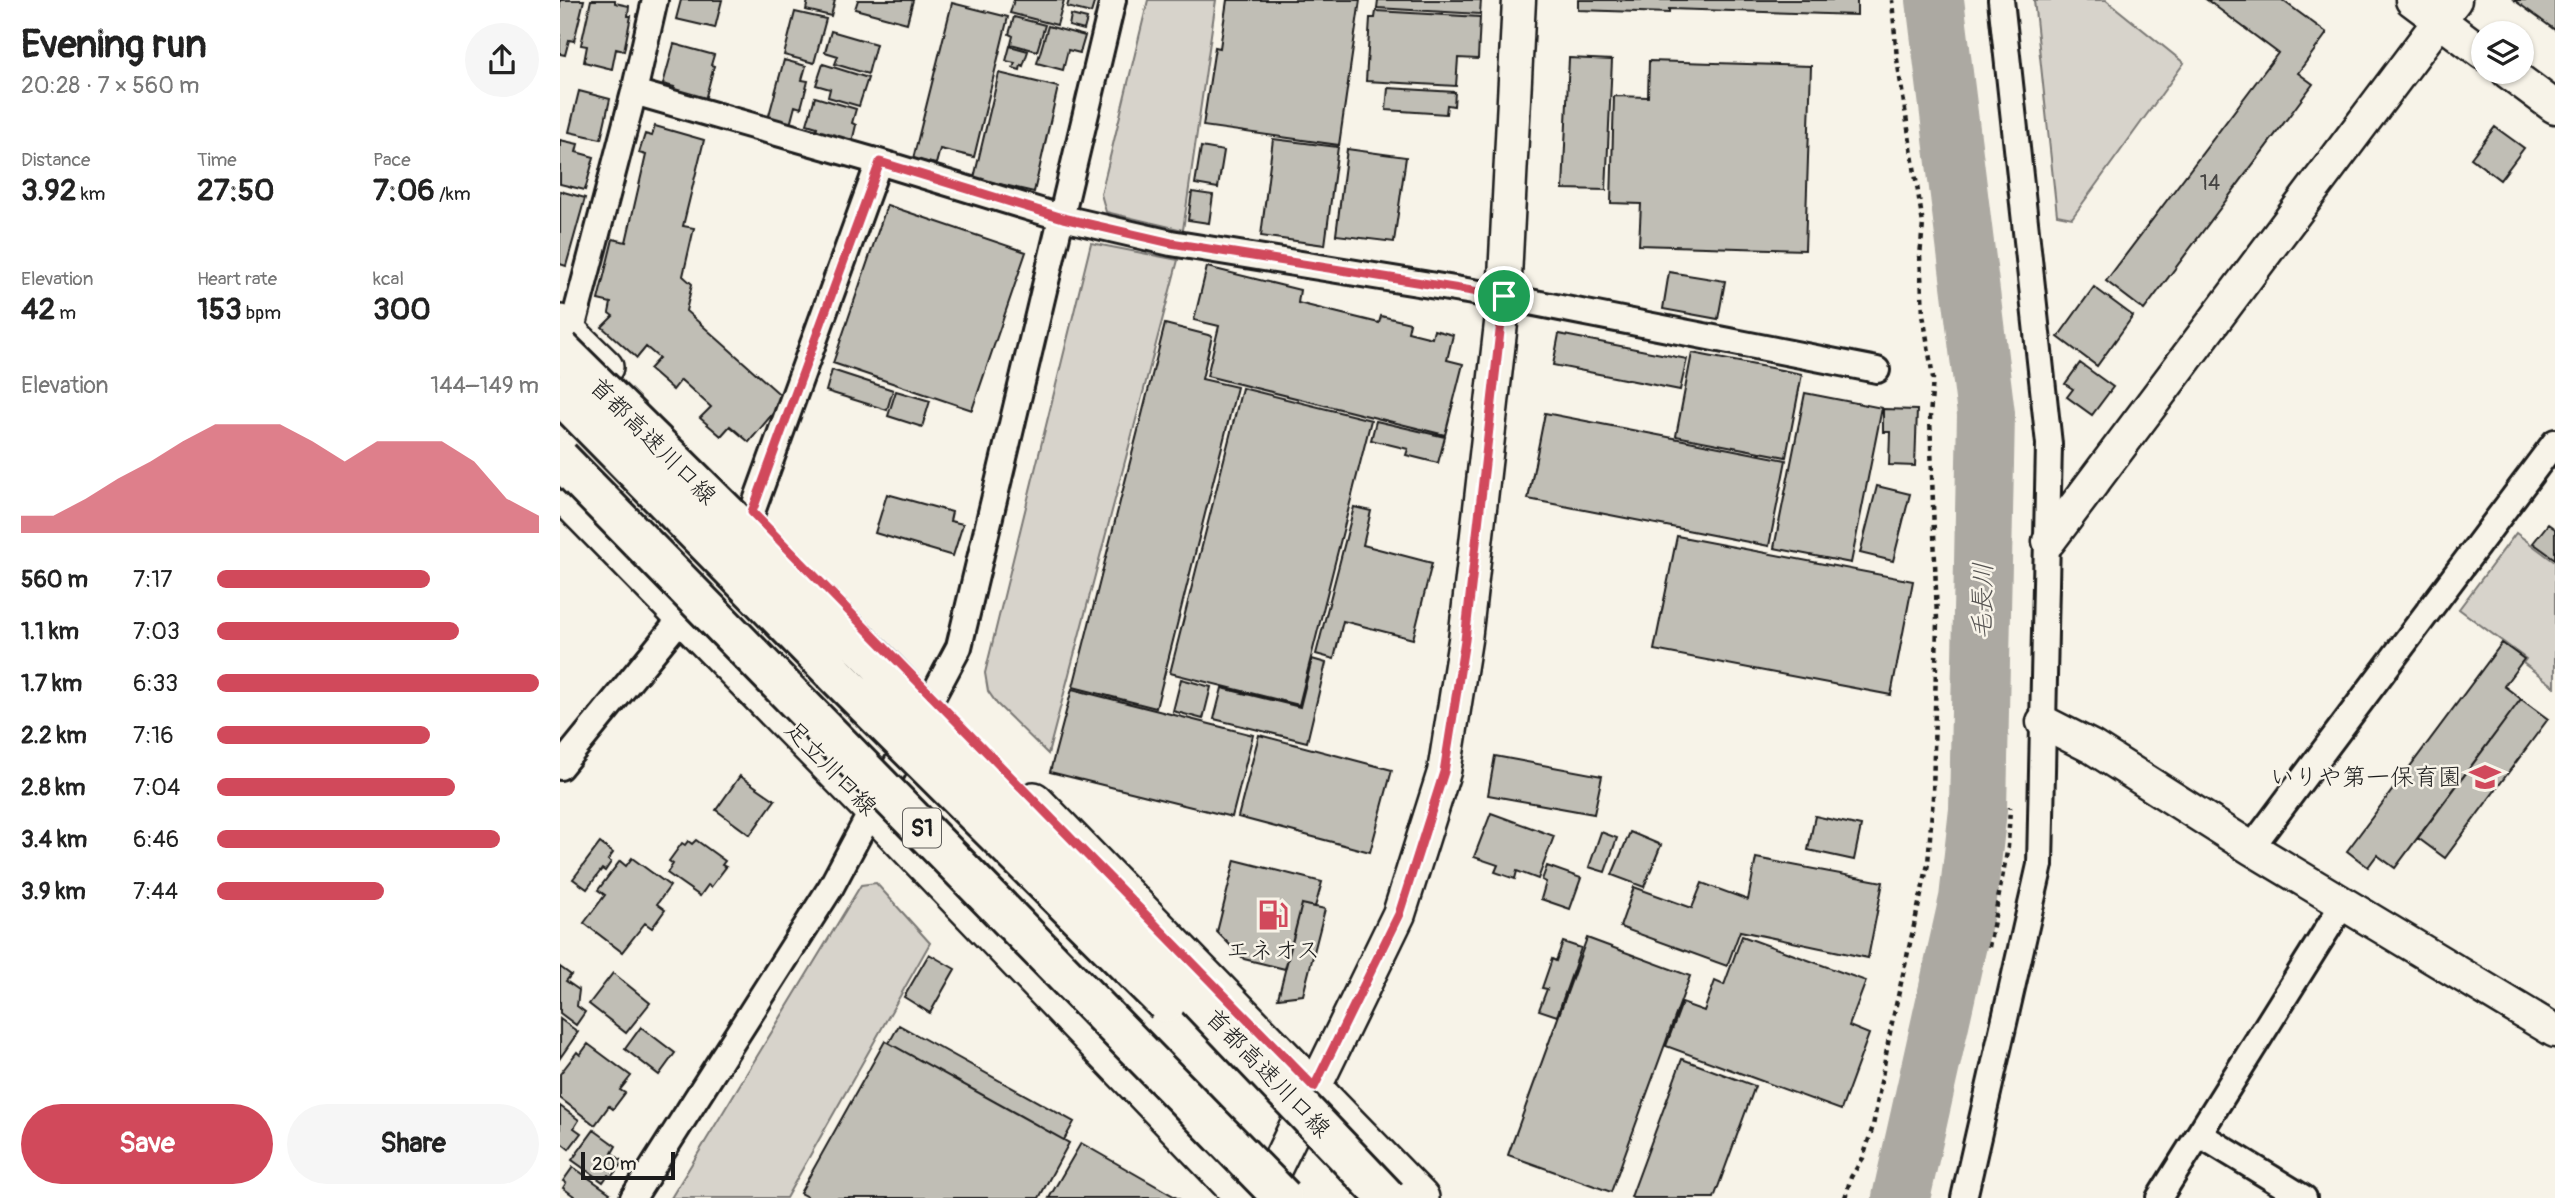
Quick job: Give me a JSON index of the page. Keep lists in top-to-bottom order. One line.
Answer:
{"streets":{"highway":["首都高速川口線","S1"],"main road":["足立川口線"]},"water":["毛長川"],"places":{"school or university":["いりや第一保育園"],"fuel station":["エネオス"]},"house_numbers":["14"],"scale_bar":"20 m","page":{"heading":["Evening run","20:28 · 7 × 560 m"],"stats":[["Distance","3.92 km"],["Time","27:50"],["Pace","7:06 /km"],["Elevation","42 m"],["Heart rate","153 bpm"],["kcal","300"]],"chart":["Elevation","144–149 m"],"list":[{"name":"560 m","note":"7:17"},{"name":"1.1 km","note":"7:03"},{"name":"1.7 km","note":"6:33"},{"name":"2.2 km","note":"7:16"},{"name":"2.8 km","note":"7:04"},{"name":"3.4 km","note":"6:46"},{"name":"3.9 km","note":"7:44"}],"buttons":["Save","Share"],"scale":"20 m"}}
